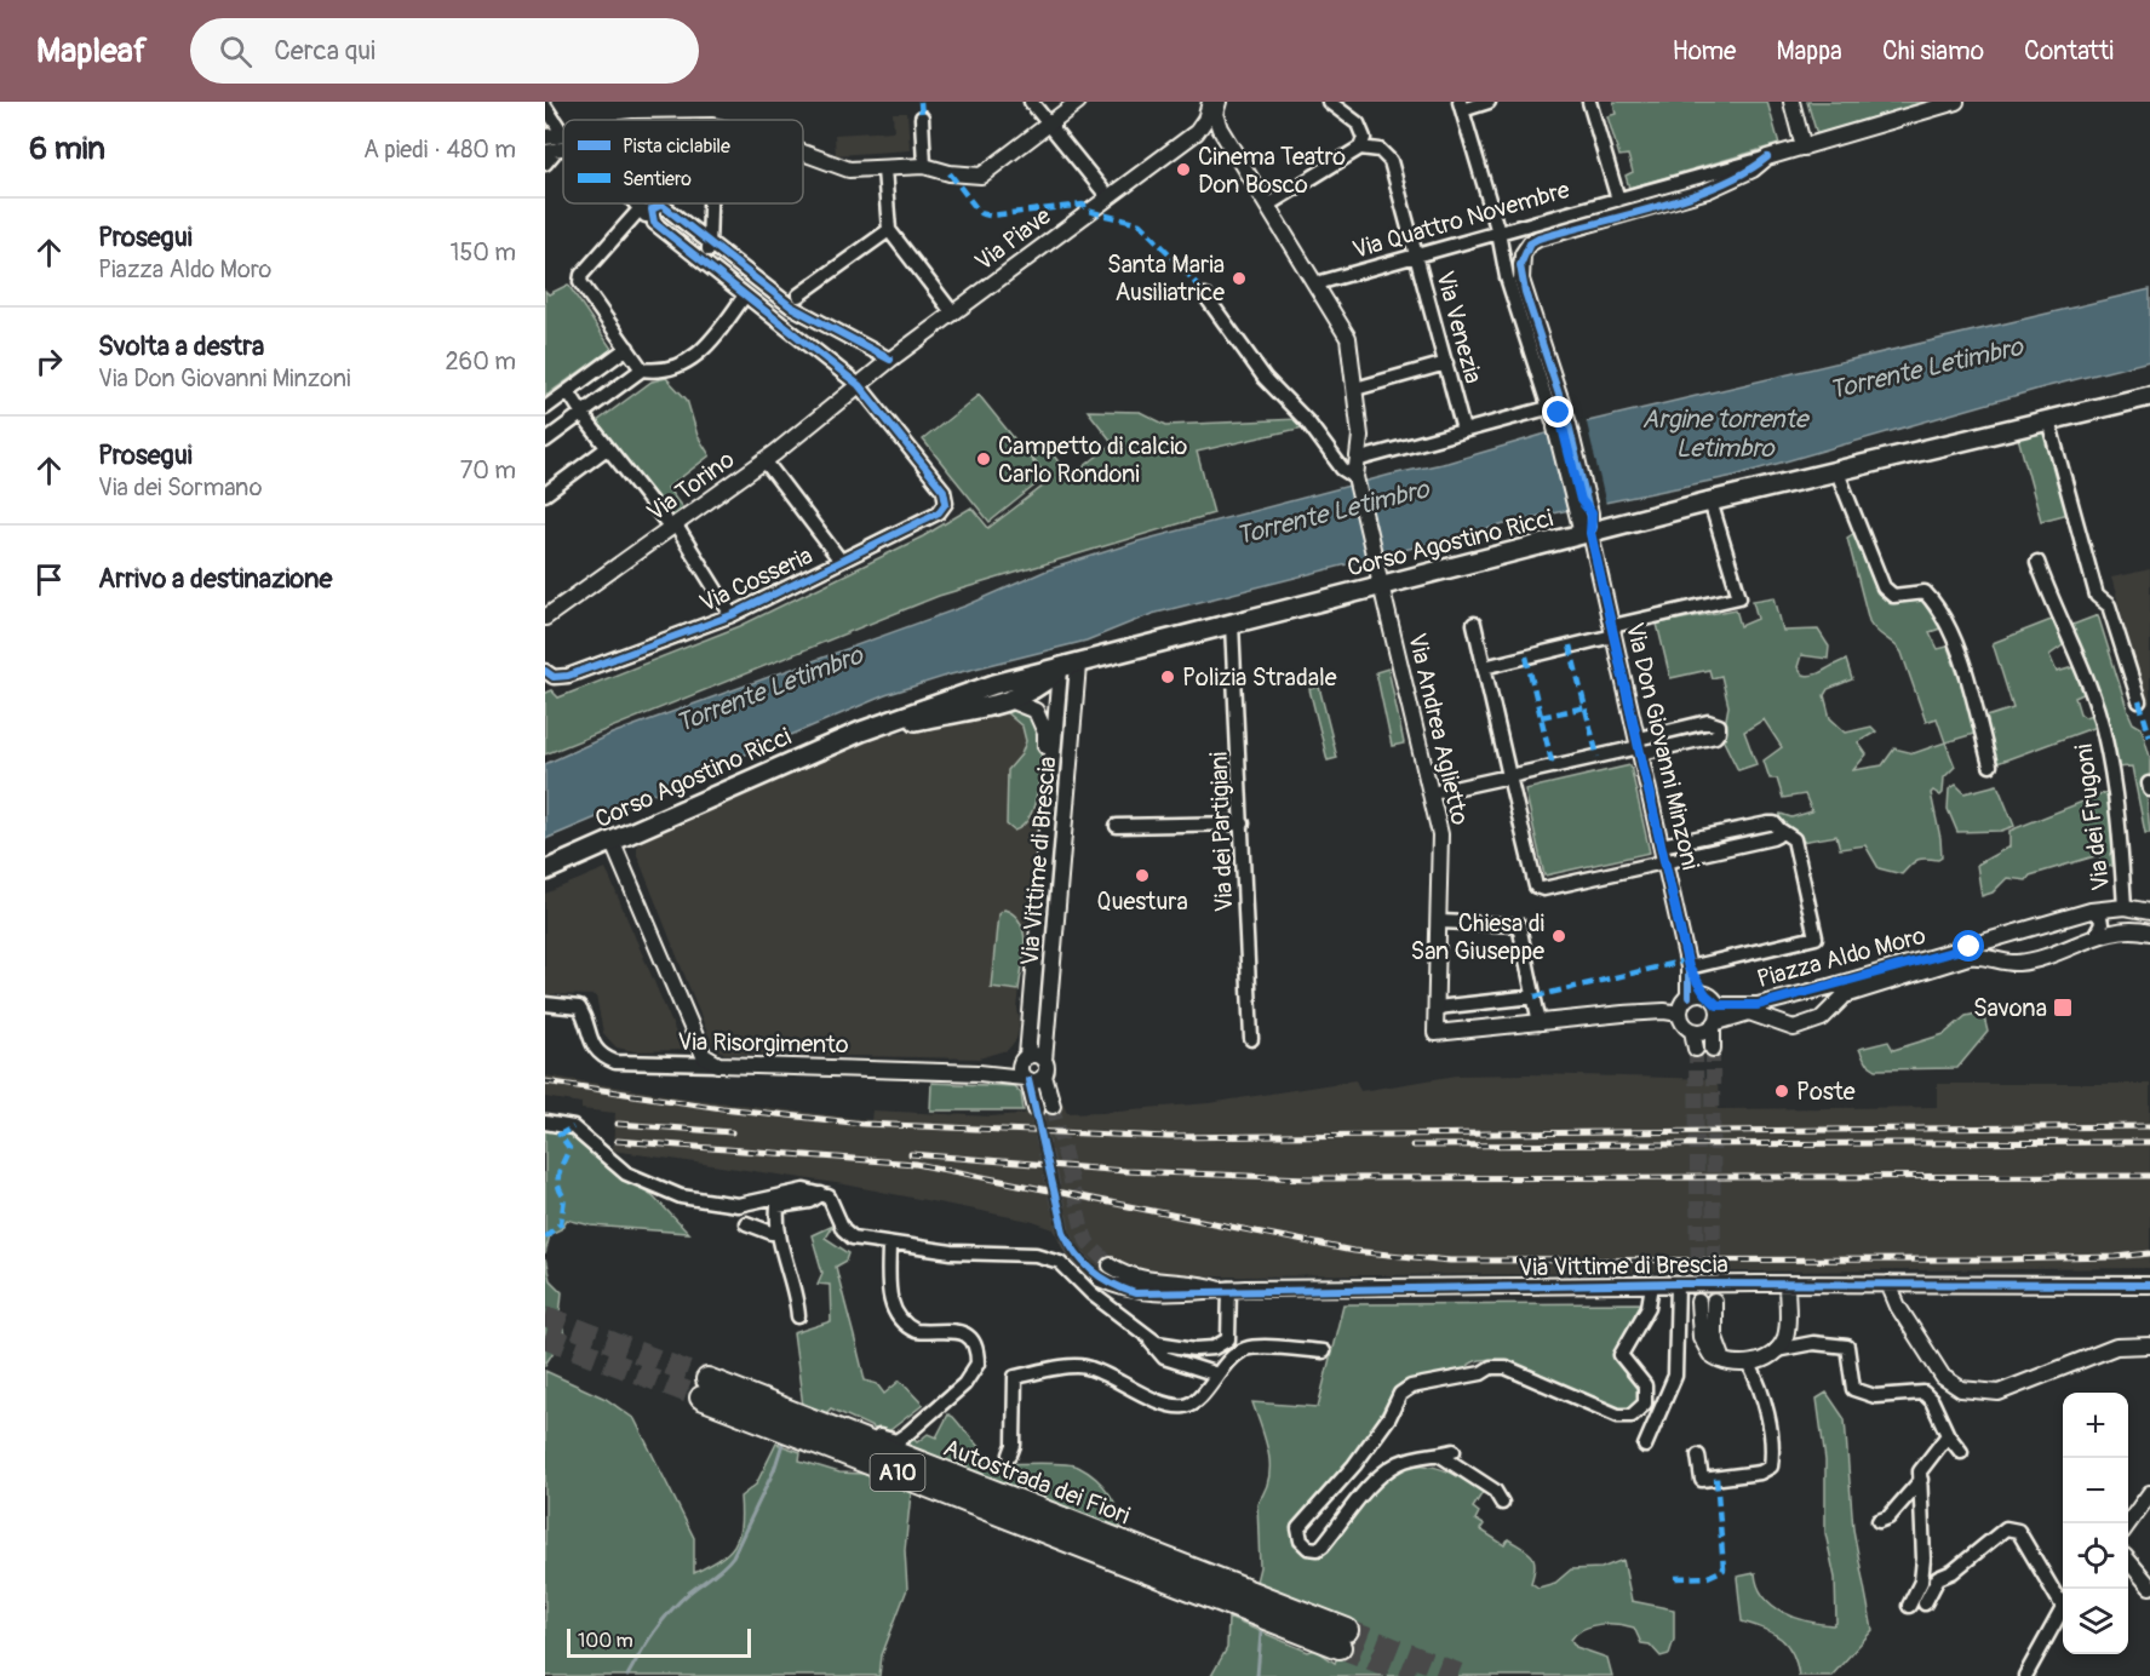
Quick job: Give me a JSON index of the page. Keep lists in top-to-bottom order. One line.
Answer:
{"streets":{"highway":["A10","Autostrada dei Fiori"],"main road":["Corso Agostino Ricci"],"street":["Via Quattro Novembre","Via Piave","Via Venezia","Via Torino","Via Cosseria","Via Andrea Aglietto","Via Don Giovanni Minzoni","Via dei Frugoni","Via dei Partigiani","Via Vittime di Brescia","Piazza Aldo Moro","Via Risorgimento"]},"crossings":[["Via Quattro Novembre","Via Venezia"],["Via Piave","Via Torino"],["Via Piave","Via Cosseria"],["Via Torino","Via Cosseria"],["Corso Agostino Ricci","Via Andrea Aglietto"],["Corso Agostino Ricci","Via Don Giovanni Minzoni"],["Corso Agostino Ricci","Via dei Partigiani"],["Corso Agostino Ricci","Via Vittime di Brescia"],["Via Don Giovanni Minzoni","Piazza Aldo Moro"],["Via dei Frugoni","Piazza Aldo Moro"],["Via Vittime di Brescia","Via Risorgimento"]],"water":["Torrente Letimbro","Argine torrente Letimbro"],"places":{"other":["Cinema Teatro Don Bosco","Santa Maria Ausiliatrice","Campetto di calcio Carlo Rondoni","Polizia Stradale","Questura","Chiesa di San Giuseppe","Poste"],"transit":["Savona"]},"legend":["Pista ciclabile","Sentiero"],"scale_bar":"100 m","page":{"header":"Mapleaf","search":"Cerca qui","nav":["Home","Mappa","Chi siamo","Contatti"],"heading":["6 min","A piedi · 480 m"],"list":[["Prosegui","Piazza Aldo Moro","150 m"],["Svolta a destra","Via Don Giovanni Minzoni","260 m"],["Prosegui","Via dei Sormano","70 m"],"Arrivo a destinazione"],"map_buttons":["+","−"],"scale":"100 m"}}
